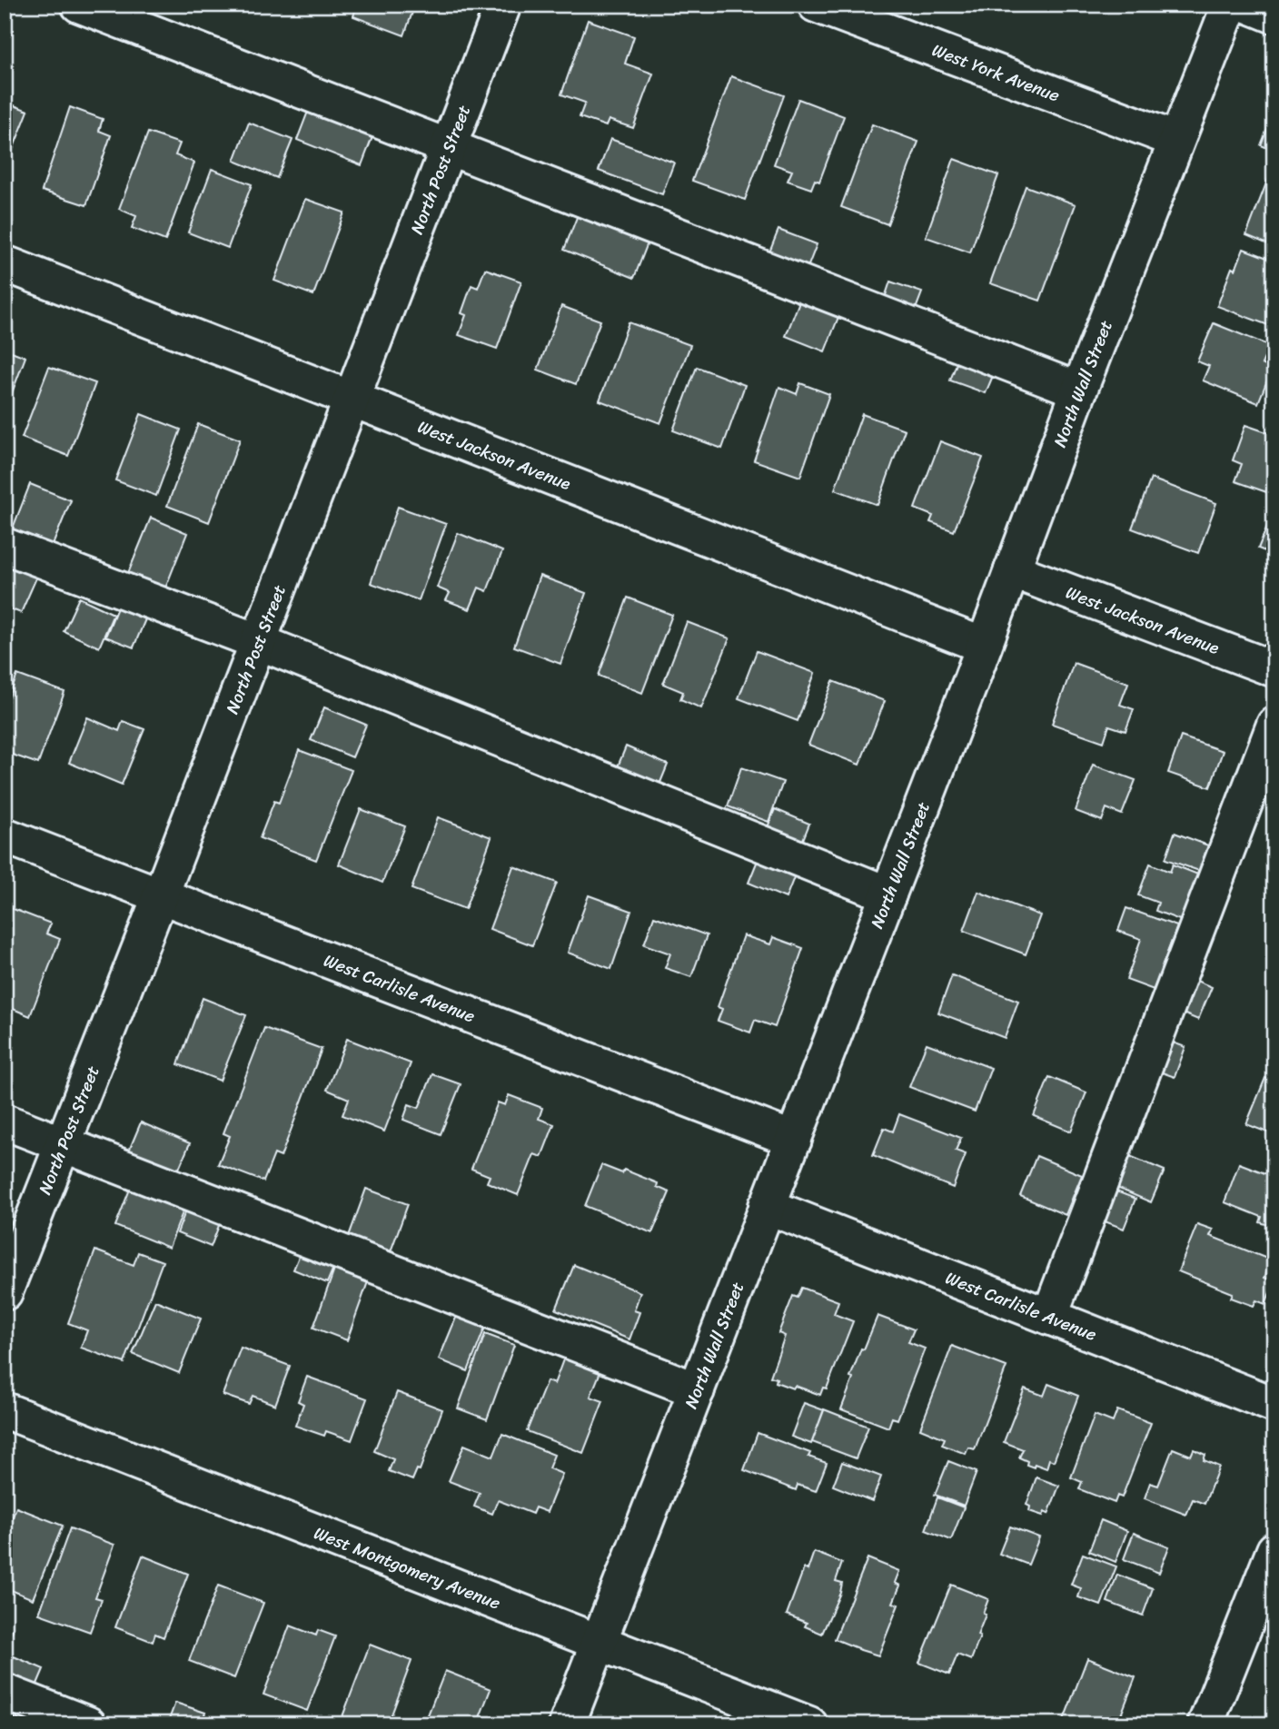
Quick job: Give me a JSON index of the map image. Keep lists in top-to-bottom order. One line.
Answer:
{"streets":{"street":["West York Avenue","North Post Street","North Wall Street","West Jackson Avenue","West Carlisle Avenue","West Montgomery Avenue"]},"crossings":[["West York Avenue","North Wall Street"],["North Post Street","West Jackson Avenue"],["North Post Street","West Carlisle Avenue"],["North Wall Street","West Jackson Avenue"],["North Wall Street","West Carlisle Avenue"],["North Wall Street","West Montgomery Avenue"]]}
